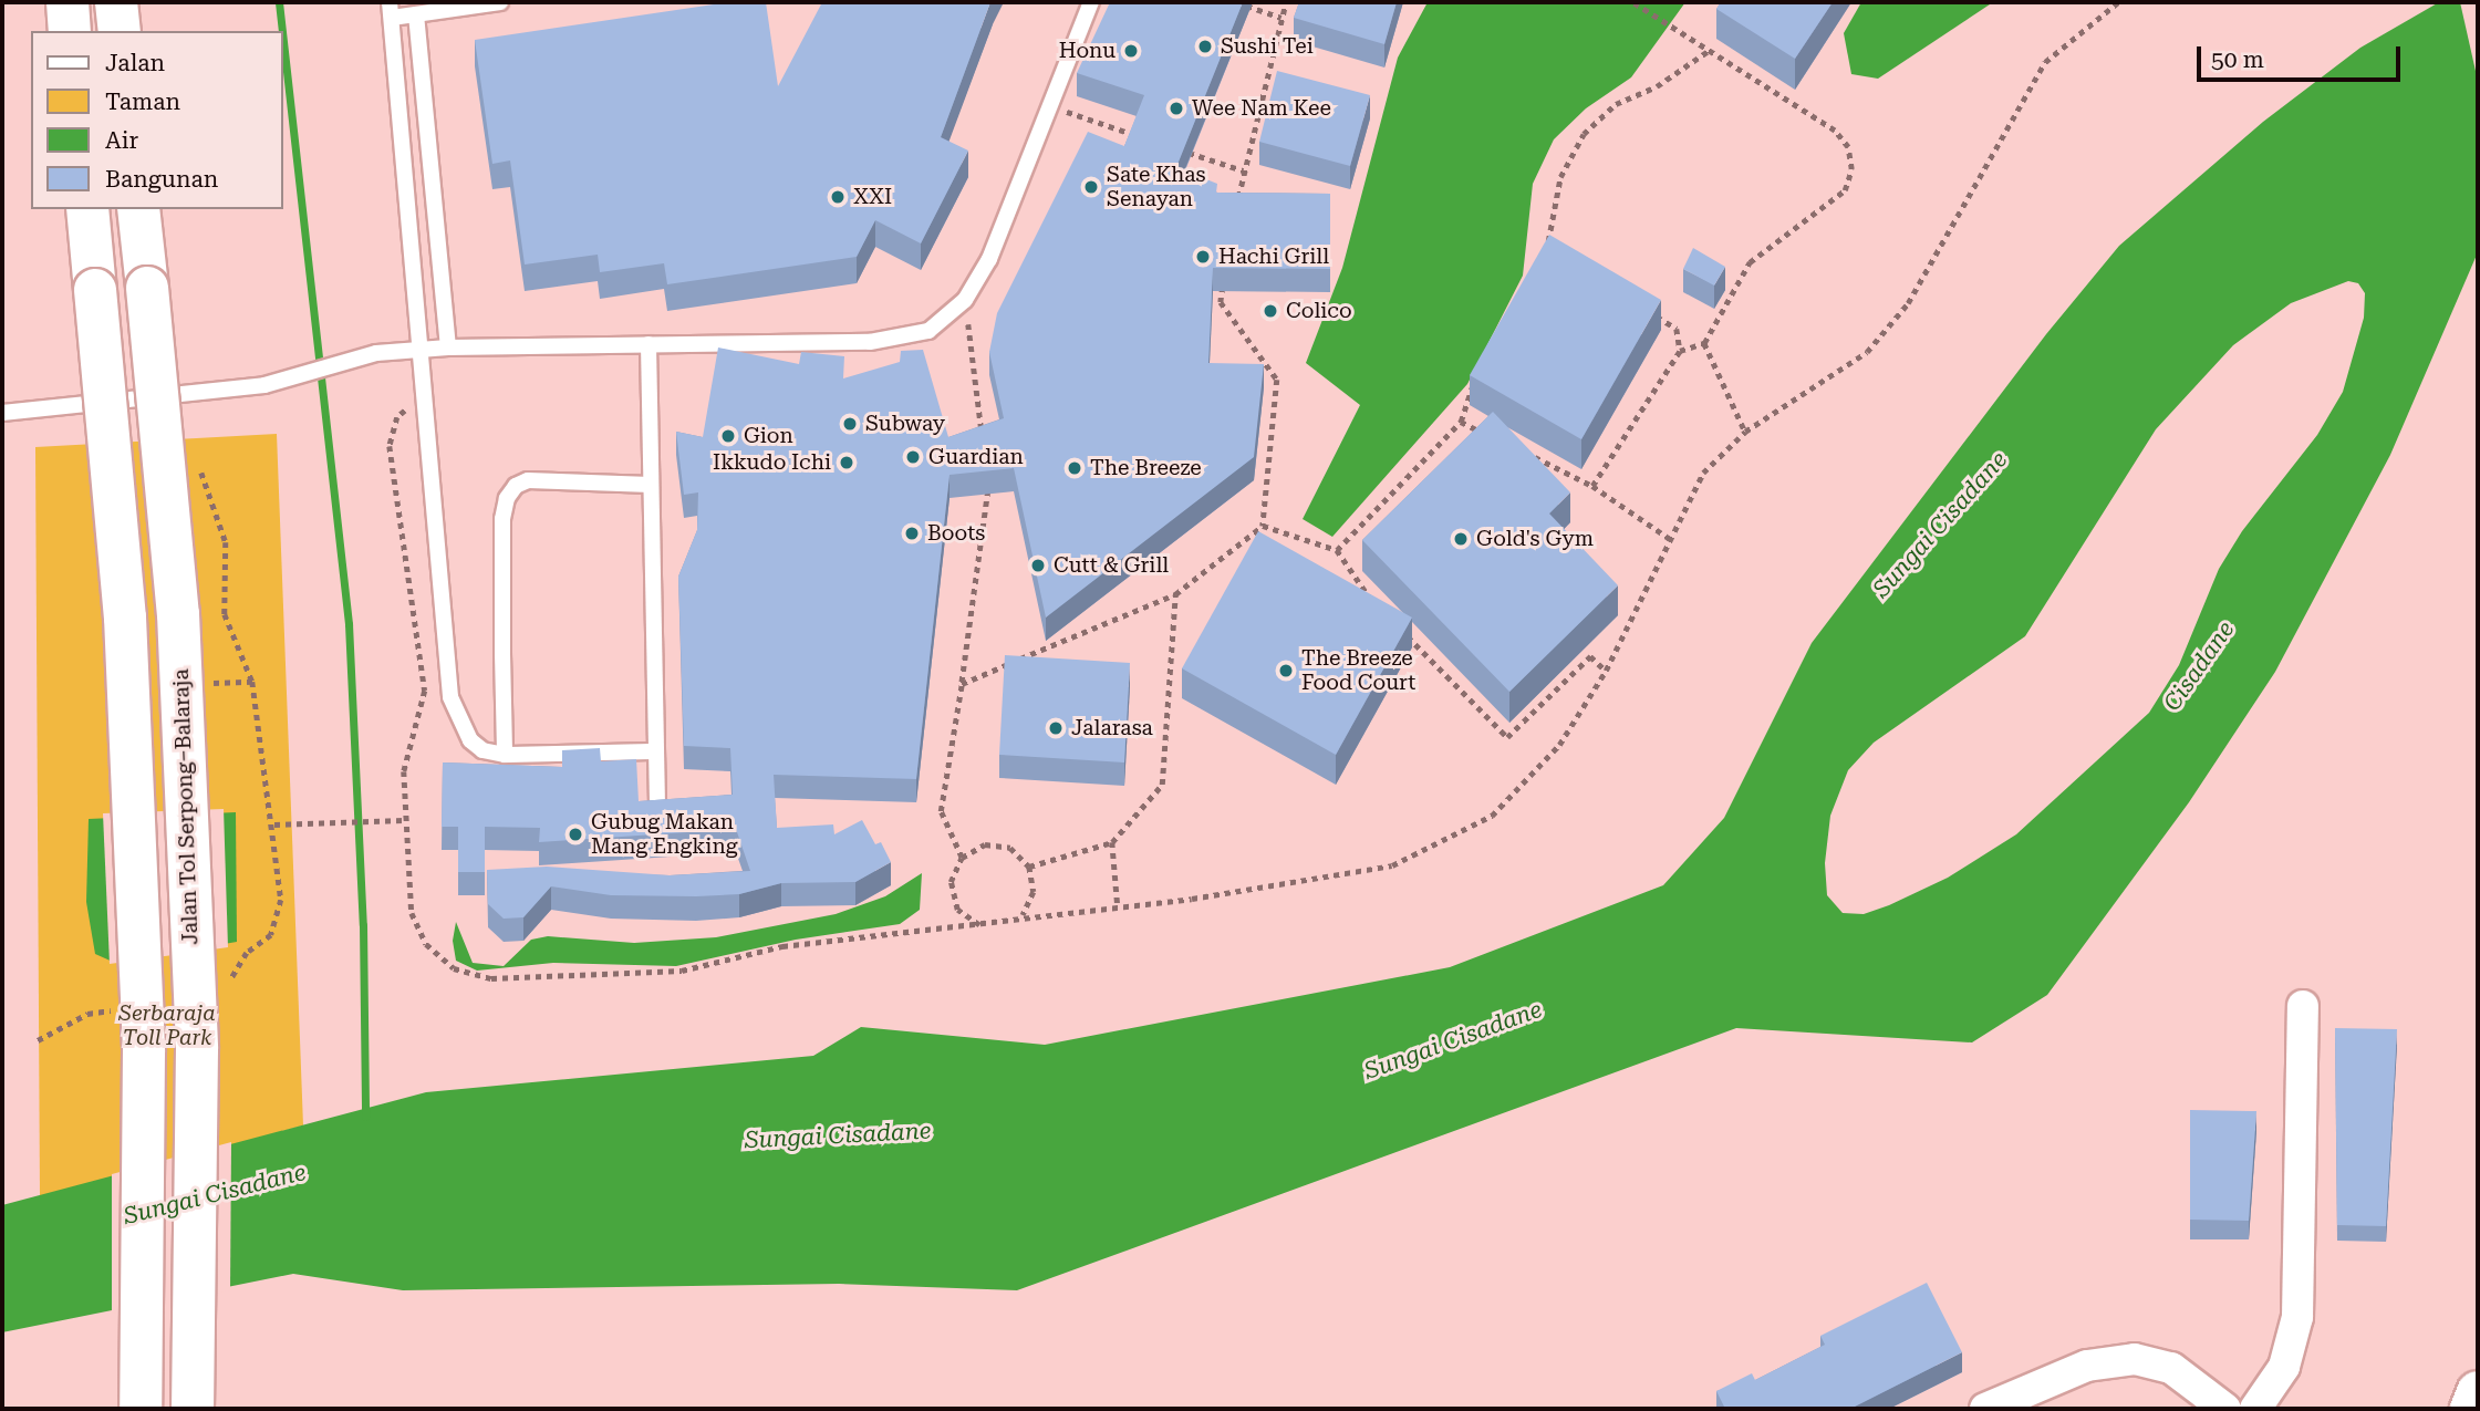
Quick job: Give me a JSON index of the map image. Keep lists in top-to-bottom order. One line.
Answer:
{"streets":{"main road":["Jalan Tol Serpong–Balaraja"]},"water":["Sungai Cisadane","Cisadane"],"parks":["Serbaraja Toll Park"],"places":["Sushi Tei","Honu","Wee Nam Kee","Sate Khas Senayan","XXI","Hachi Grill","Colico","Subway","Gion","Guardian","Ikkudo Ichi","The Breeze","Boots","Gold's Gym","Cutt & Grill","The Breeze Food Court","Jalarasa","Gubug Makan Mang Engking"],"legend":["Jalan","Taman","Air","Bangunan"],"scale_bar":"50 m"}
